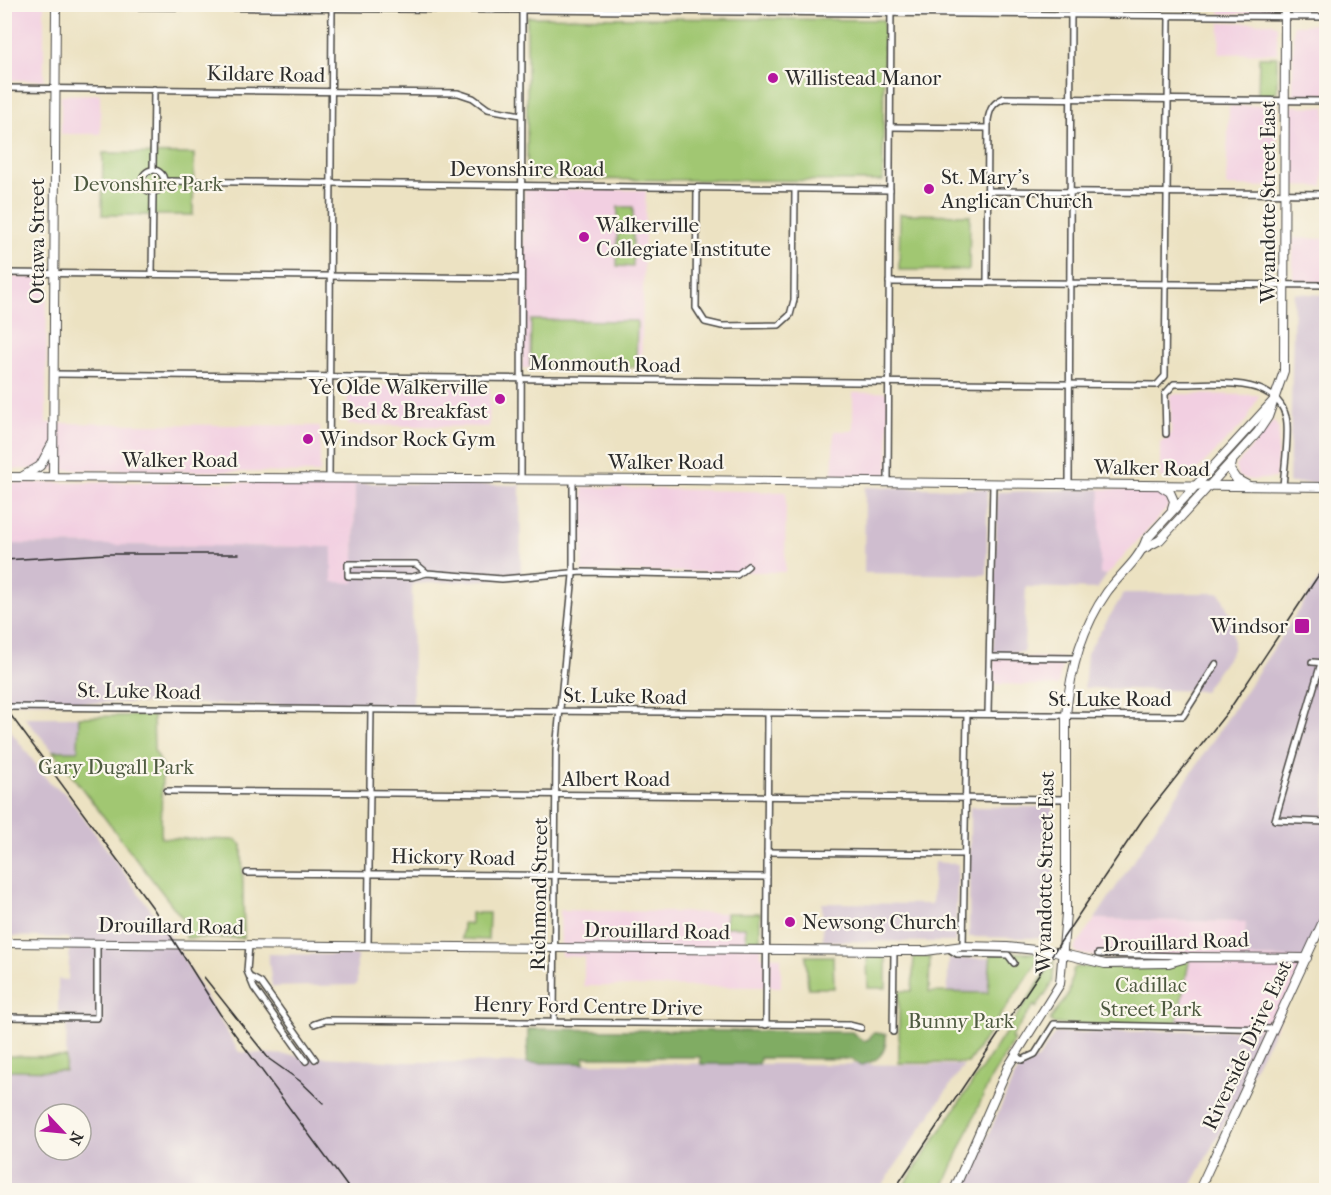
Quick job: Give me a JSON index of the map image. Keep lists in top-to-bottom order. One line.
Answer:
{"streets":{"main road":["Wyandotte Street East","Ottawa Street","Walker Road","Drouillard Road","Riverside Drive East"],"street":["Kildare Road","Devonshire Road","Monmouth Road","St. Luke Road","Albert Road","Hickory Road","Richmond Street","Henry Ford Centre Drive"]},"crossings":[["Kildare Road","Ottawa Street"],["Wyandotte Street East","Walker Road"],["Wyandotte Street East","St. Luke Road"],["Wyandotte Street East","Albert Road"],["Wyandotte Street East","Drouillard Road"],["Ottawa Street","Monmouth Road"],["Ottawa Street","Walker Road"],["Walker Road","Richmond Street"],["St. Luke Road","Richmond Street"],["Albert Road","Richmond Street"],["Hickory Road","Richmond Street"],["Richmond Street","Drouillard Road"],["Richmond Street","Henry Ford Centre Drive"],["Drouillard Road","Riverside Drive East"]],"parks":["Devonshire Park","Gary Dugall Park","Cadillac Street Park","Bunny Park"],"places":{"other":["Willistead Manor","St. Mary's Anglican Church","Walkerville Collegiate Institute","Ye Olde Walkerville Bed & Breakfast","Windsor Rock Gym","Newsong Church"],"transit":["Windsor"]},"north":"bottom right"}
